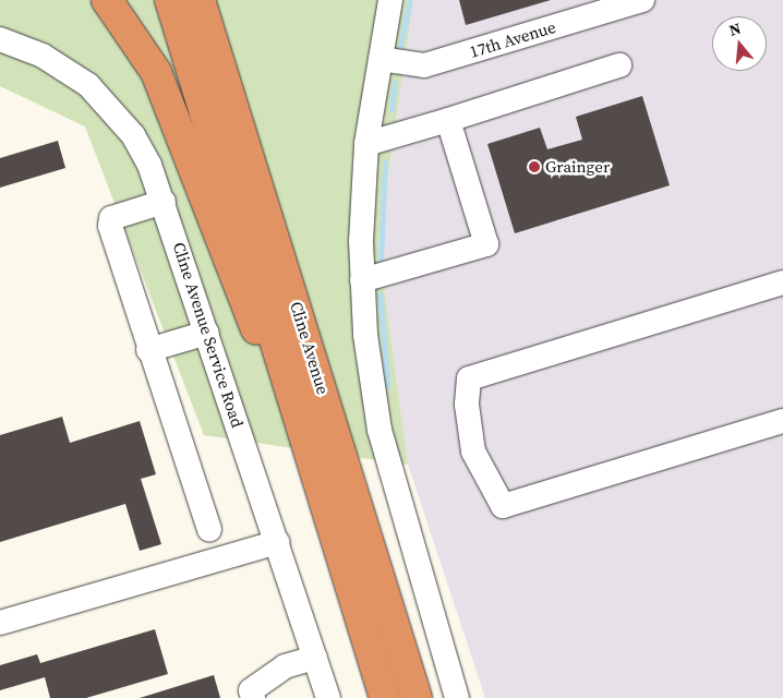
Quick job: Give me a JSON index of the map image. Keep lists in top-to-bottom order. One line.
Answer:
{"streets":{"highway":["Cline Avenue"],"street":["17th Avenue","Cline Avenue Service Road"]},"places":["Grainger"],"north":"top"}
